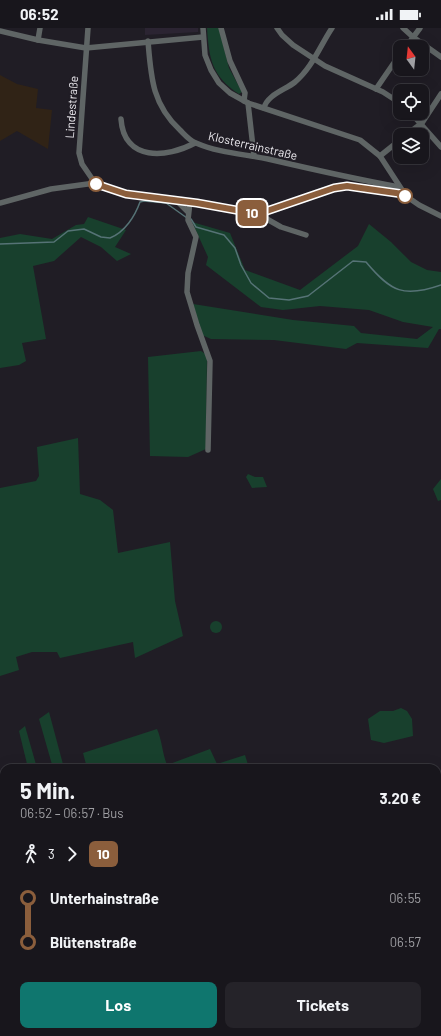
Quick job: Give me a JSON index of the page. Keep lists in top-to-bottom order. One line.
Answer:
{"streets":{"street":["Lindestraße","Klosterrainstraße"]},"lines":["bus line 10"],"north":"top","page":{"status":"06:52","on_map":"10","heading":["5 Min.","06:52 – 06:57 · Bus","3.20 €"],"legs":["3","10"],"list":[{"name":"Unterhainstraße","value":"06:55"},{"name":"Blütenstraße","value":"06:57"}],"buttons":["Los","Tickets"]}}
